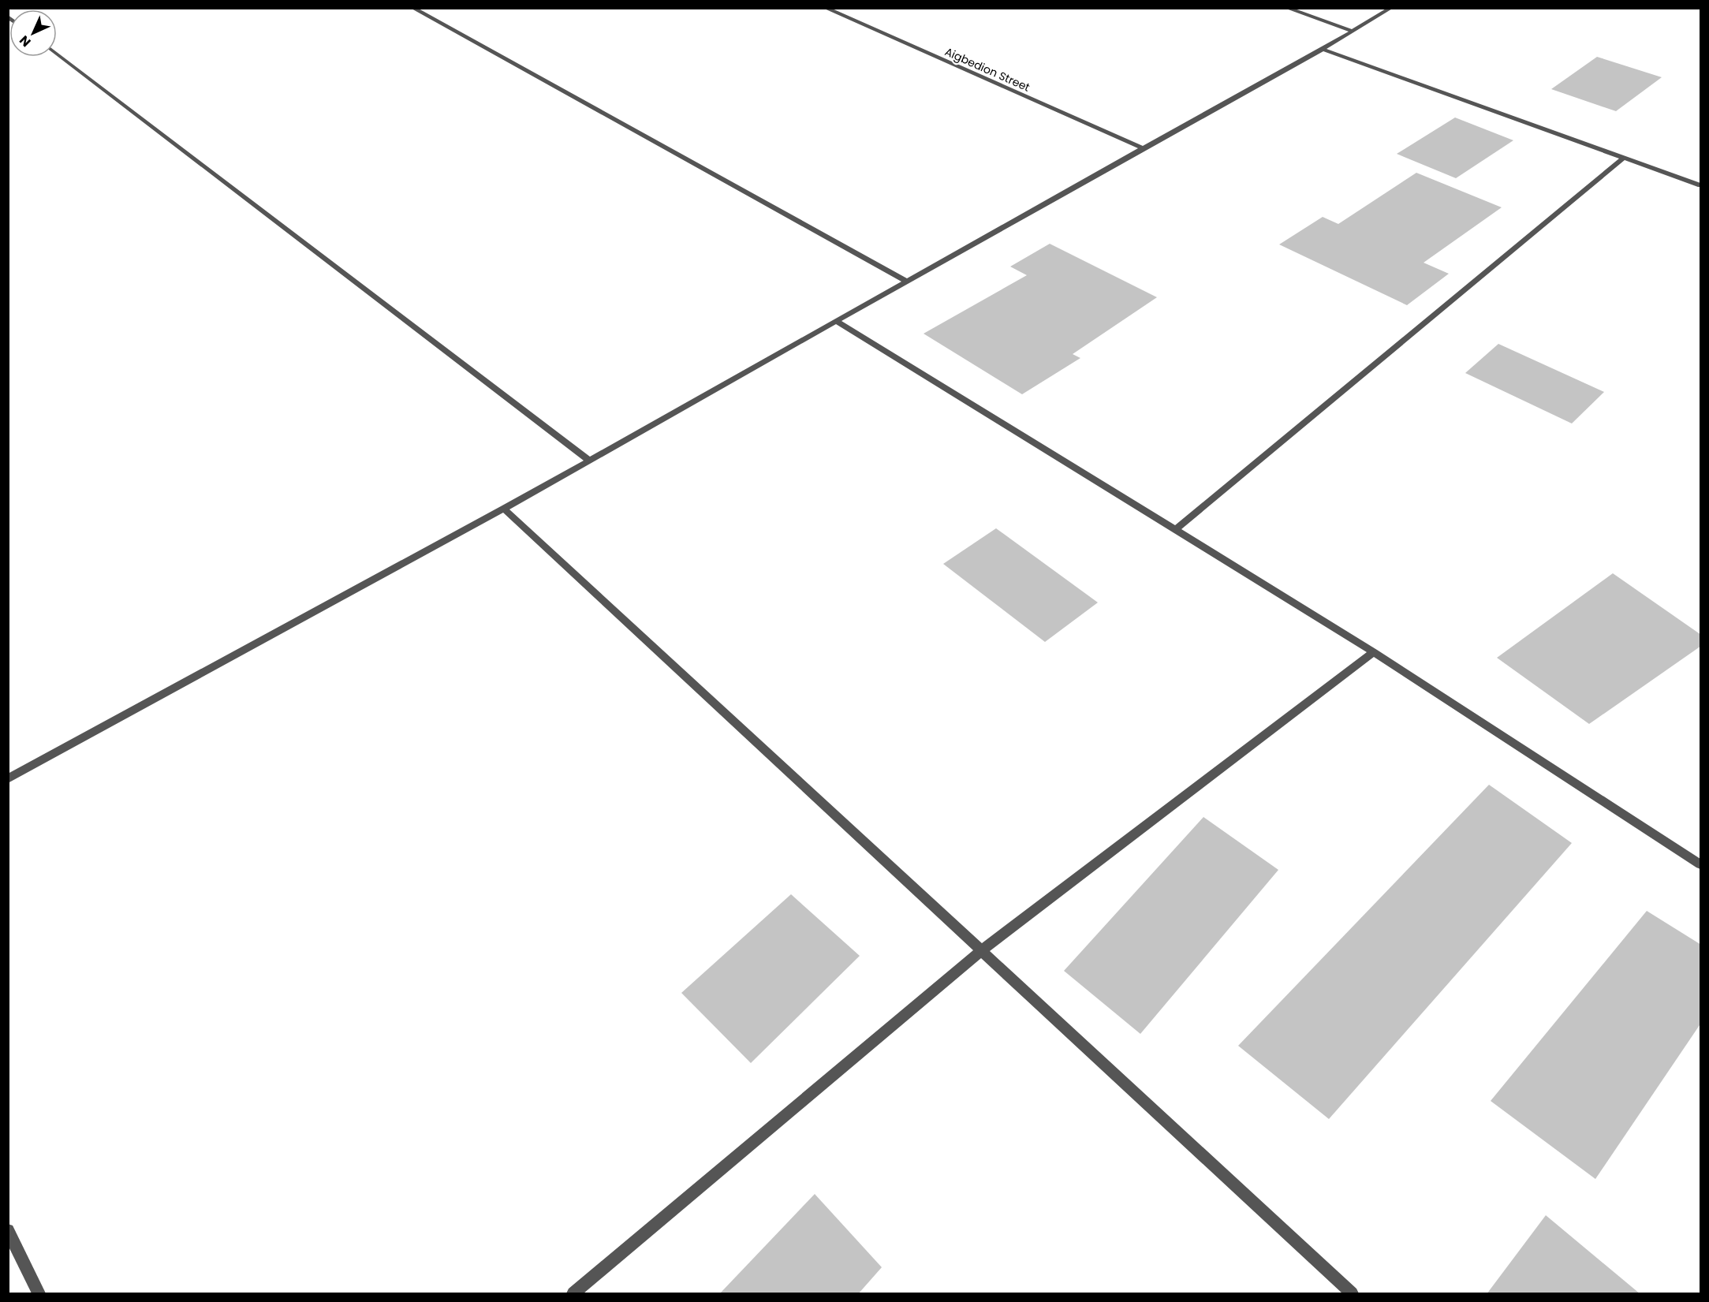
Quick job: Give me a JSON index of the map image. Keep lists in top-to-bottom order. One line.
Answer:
{"streets":{"street":["Aigbedion Street"]},"north":"bottom left"}
